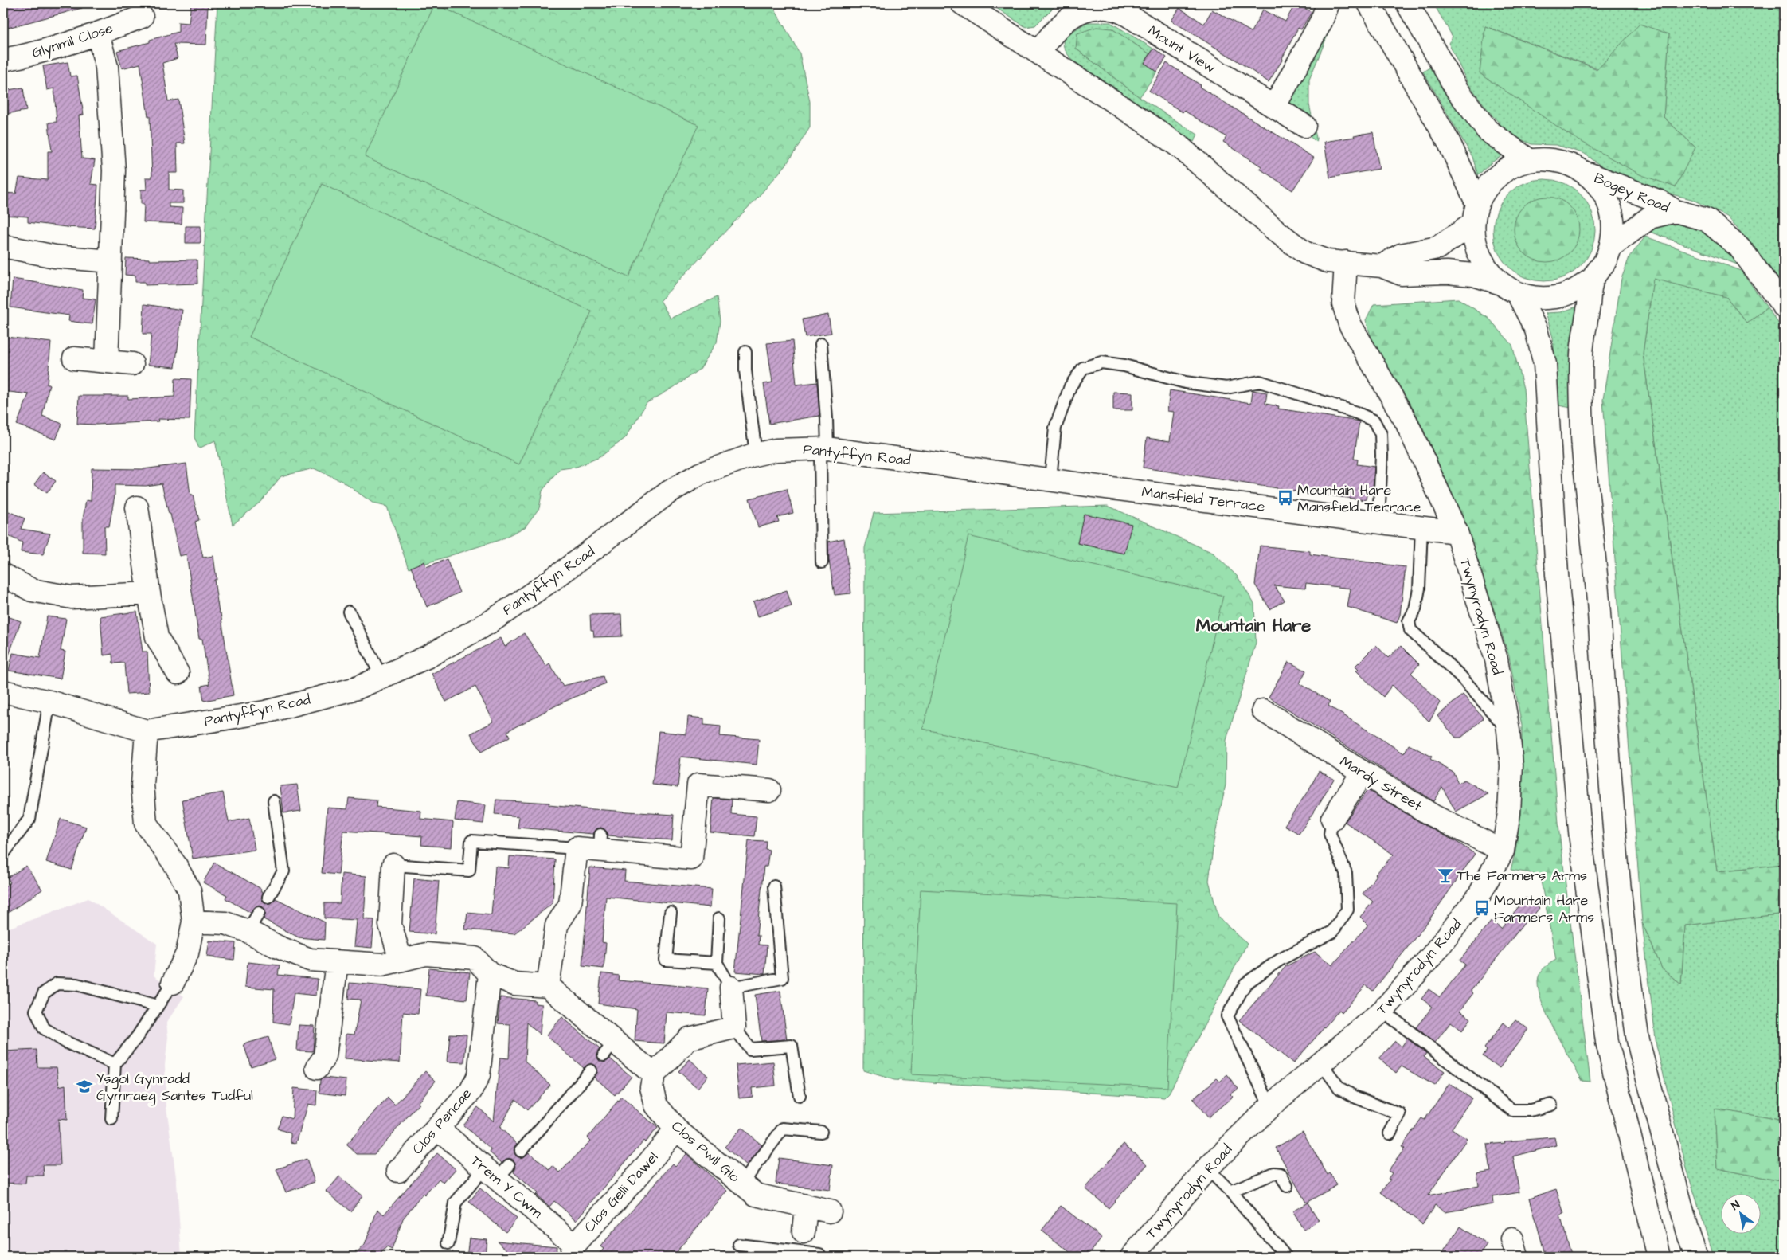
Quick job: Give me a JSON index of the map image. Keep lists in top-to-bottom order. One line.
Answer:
{"streets":{"main road":["Glynmil Close","Mount View","Bogey Road","Pantyffyn Road","Mansfield Terrace","Twynyrodyn Road","Mardy Street","Clos Pencae","Clos Pwll Glo","Trem Y Cwm","Clos Gelli Dawel"]},"crossings":[["Pantyffyn Road","Mansfield Terrace"],["Mansfield Terrace","Twynyrodyn Road"],["Twynyrodyn Road","Mardy Street"],["Clos Pencae","Trem Y Cwm"],["Clos Pwll Glo","Clos Gelli Dawel"],["Trem Y Cwm","Clos Gelli Dawel"]],"districts":["Mountain Hare"],"places":{"bus stop":["Mountain Hare Mansfield Terrace","Mountain Hare Farmers Arms"],"bar":["The Farmers Arms"],"school or university":["Ysgol Gynradd Gymraeg Santes Tudful"]},"north":"top left"}
